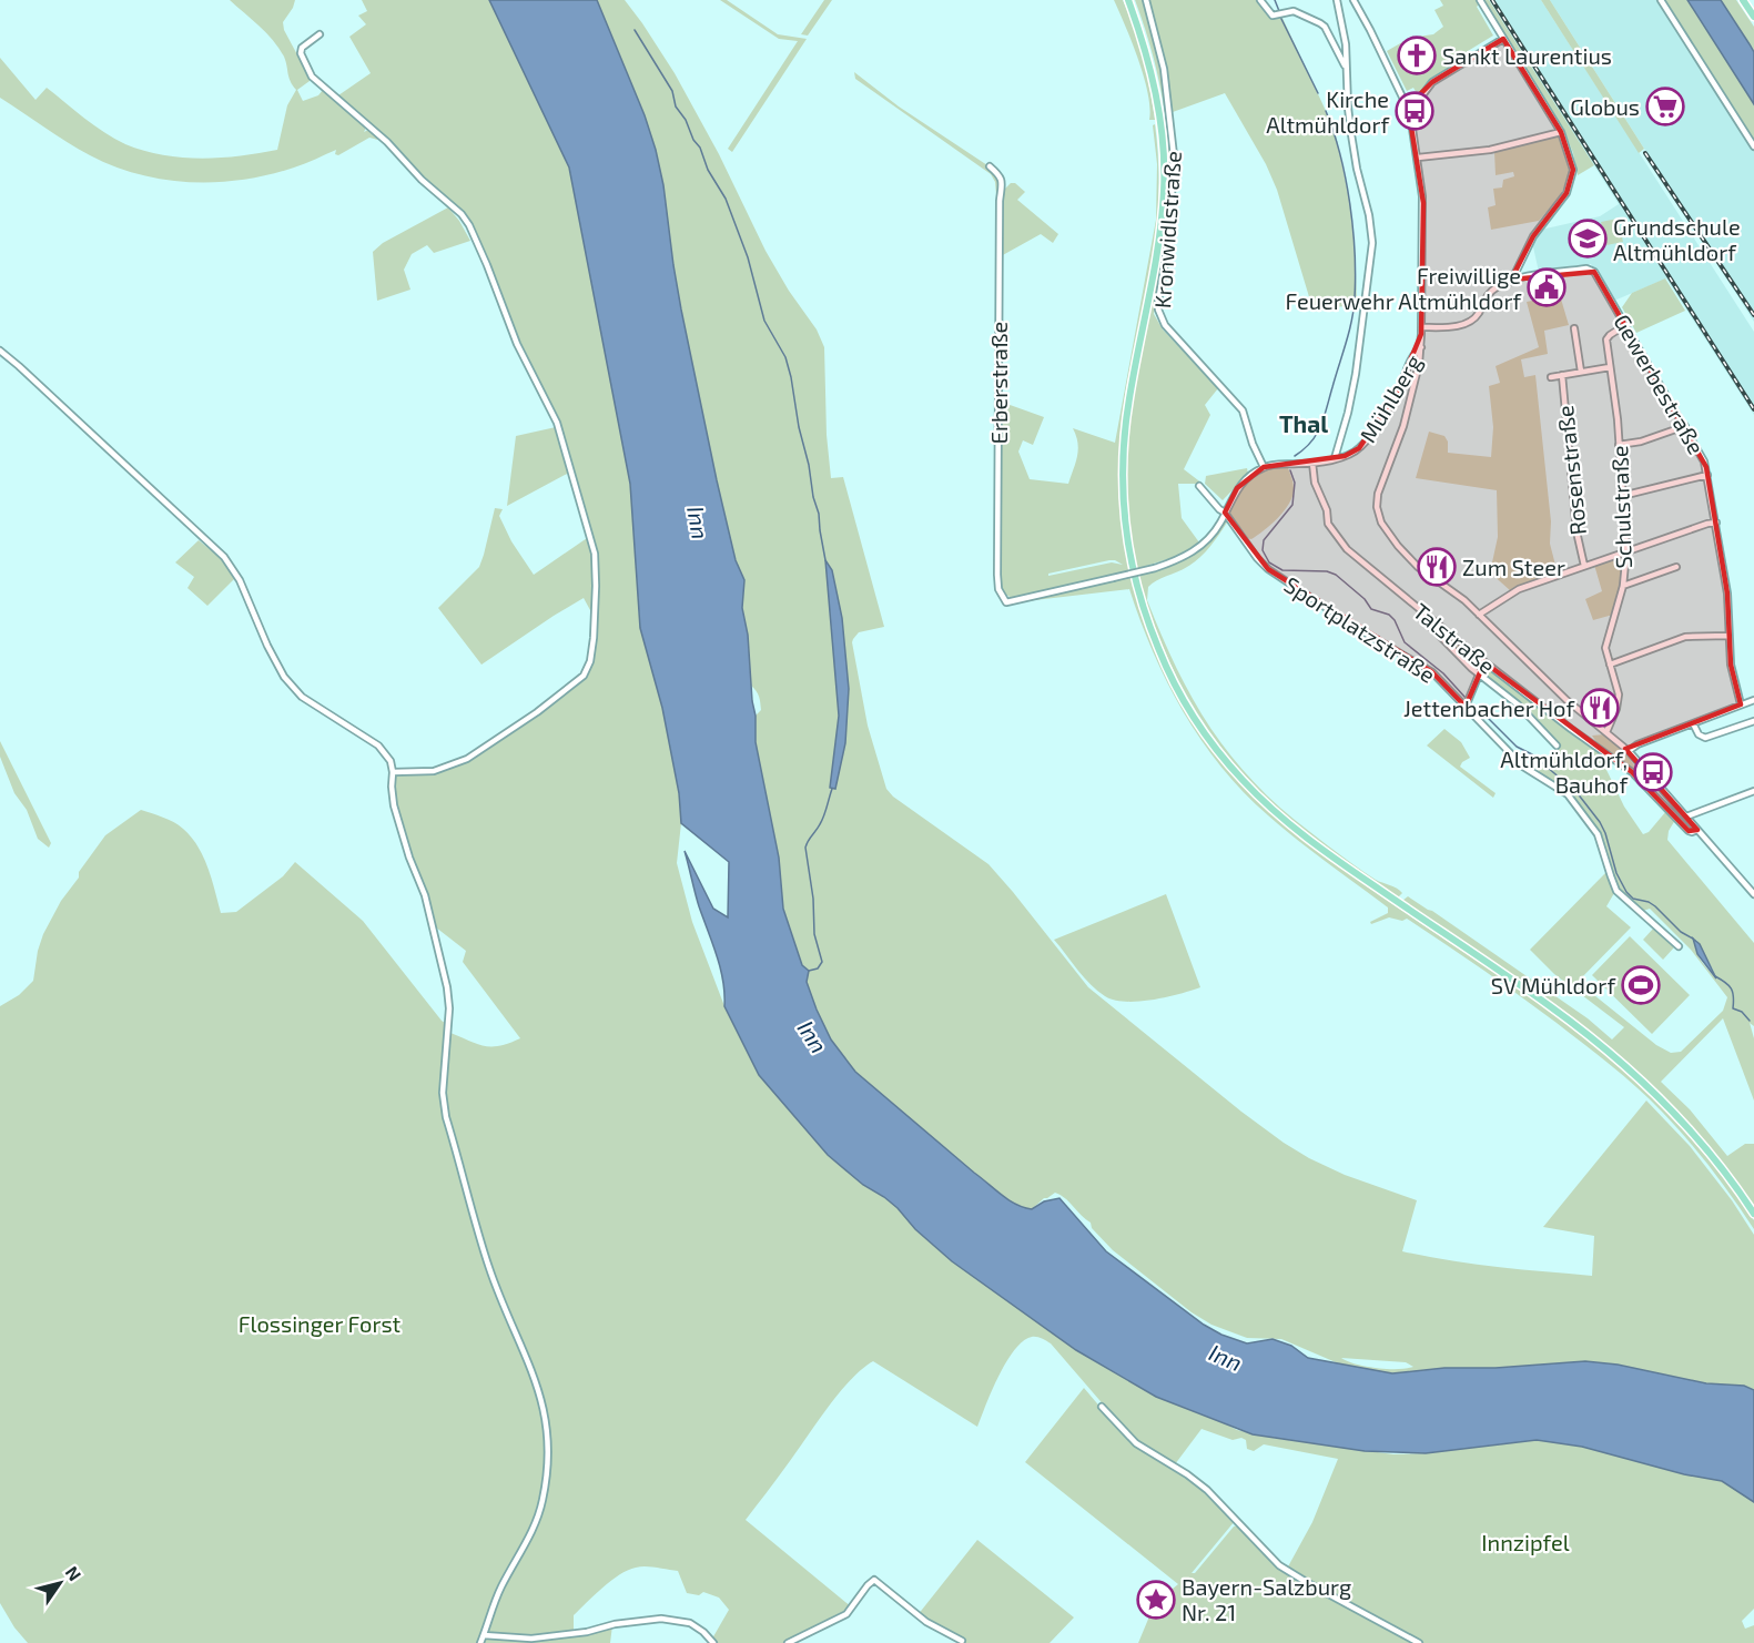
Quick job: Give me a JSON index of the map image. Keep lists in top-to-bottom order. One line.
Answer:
{"streets":{"street":["Kronwidlstraße","Erberstraße","Gewerbestraße","Mühlberg","Rosenstraße","Schulstraße","Sportplatzstraße","Talstraße"]},"crossings":[["Kronwidlstraße","Mühlberg"],["Erberstraße","Sportplatzstraße"],["Gewerbestraße","Schulstraße"],["Mühlberg","Talstraße"]],"districts":["Thal"],"water":["Inn"],"parks":["Flossinger Forst","Innzipfel"],"places":{"church":["Sankt Laurentius"],"supermarket":["Globus"],"bus stop":["Kirche Altmühldorf","Altmühldorf, Bauhof"],"school or university":["Grundschule Altmühldorf"],"public building":["Freiwillige Feuerwehr Altmühldorf"],"restaurant":["Zum Steer","Jettenbacher Hof"],"sports":["SV Mühldorf"],"place":["Bayern-Salzburg Nr. 21"]},"north":"top right"}
